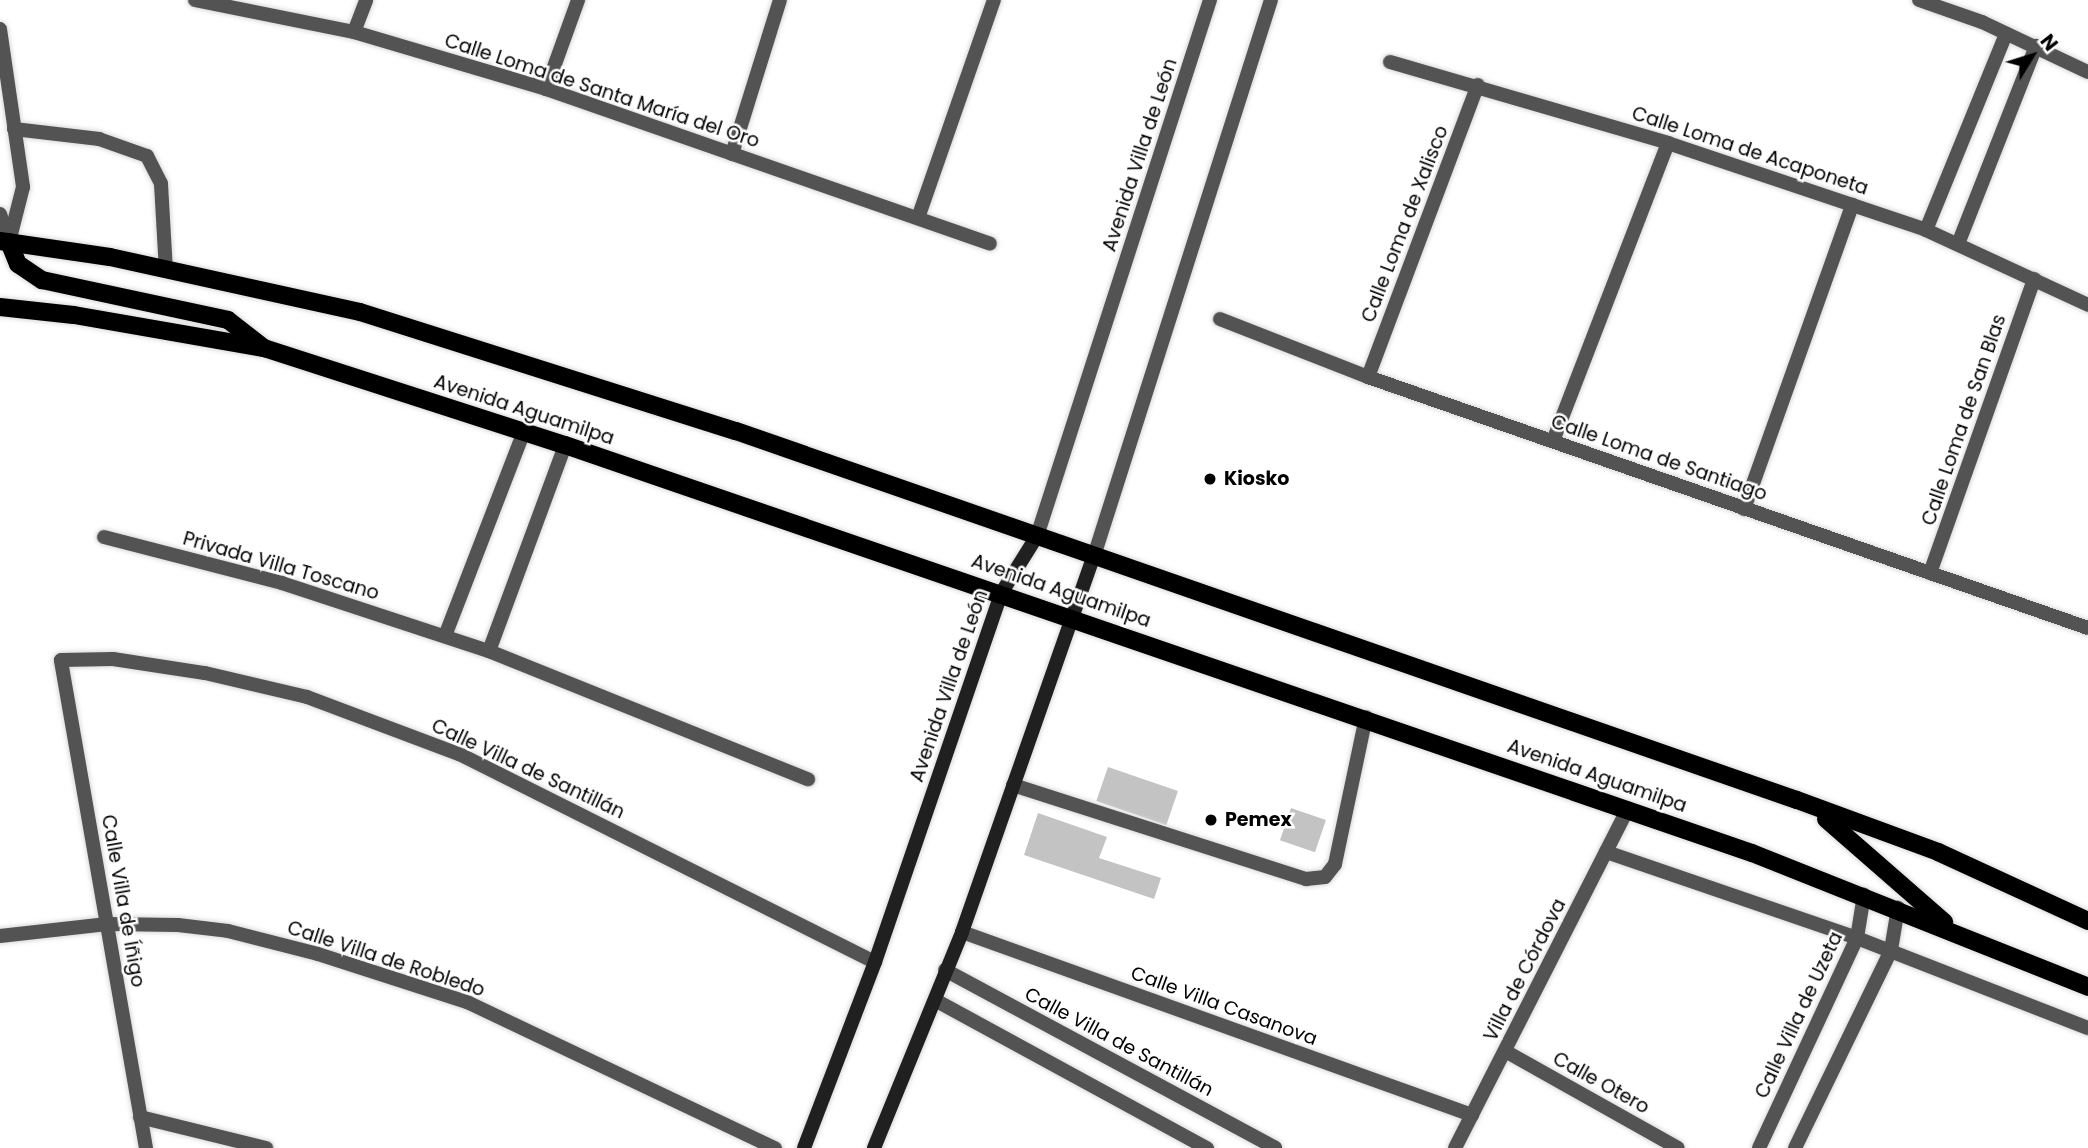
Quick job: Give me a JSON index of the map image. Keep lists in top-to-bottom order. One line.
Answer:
{"streets":{"main road":["Avenida Aguamilpa"],"street":["Calle Loma de Santa María del Oro","Calle Loma de Acaponeta","Avenida Villa de León","Calle Loma de Xalisco","Calle Loma de San Blas","Calle Loma de Santiago","Privada Villa Toscano","Calle Villa de Santillán","Calle Villa de Íñigo","Calle Villa de Robledo","Villa de Córdova","Calle Villa Casanova","Calle Villa de Uzeta","Calle Otero"]},"crossings":[["Calle Loma de Acaponeta","Calle Loma de Xalisco"],["Calle Loma de Acaponeta","Calle Loma de San Blas"],["Avenida Villa de León","Avenida Aguamilpa"],["Avenida Villa de León","Calle Villa de Santillán"],["Calle Loma de Xalisco","Calle Loma de Santiago"],["Avenida Aguamilpa","Villa de Córdova"],["Avenida Aguamilpa","Calle Villa de Uzeta"],["Calle Loma de San Blas","Calle Loma de Santiago"],["Calle Villa de Santillán","Calle Villa de Íñigo"],["Calle Villa de Íñigo","Calle Villa de Robledo"],["Villa de Córdova","Calle Villa Casanova"],["Villa de Córdova","Calle Otero"]],"places":["Kiosko","Pemex"],"north":"top right"}
